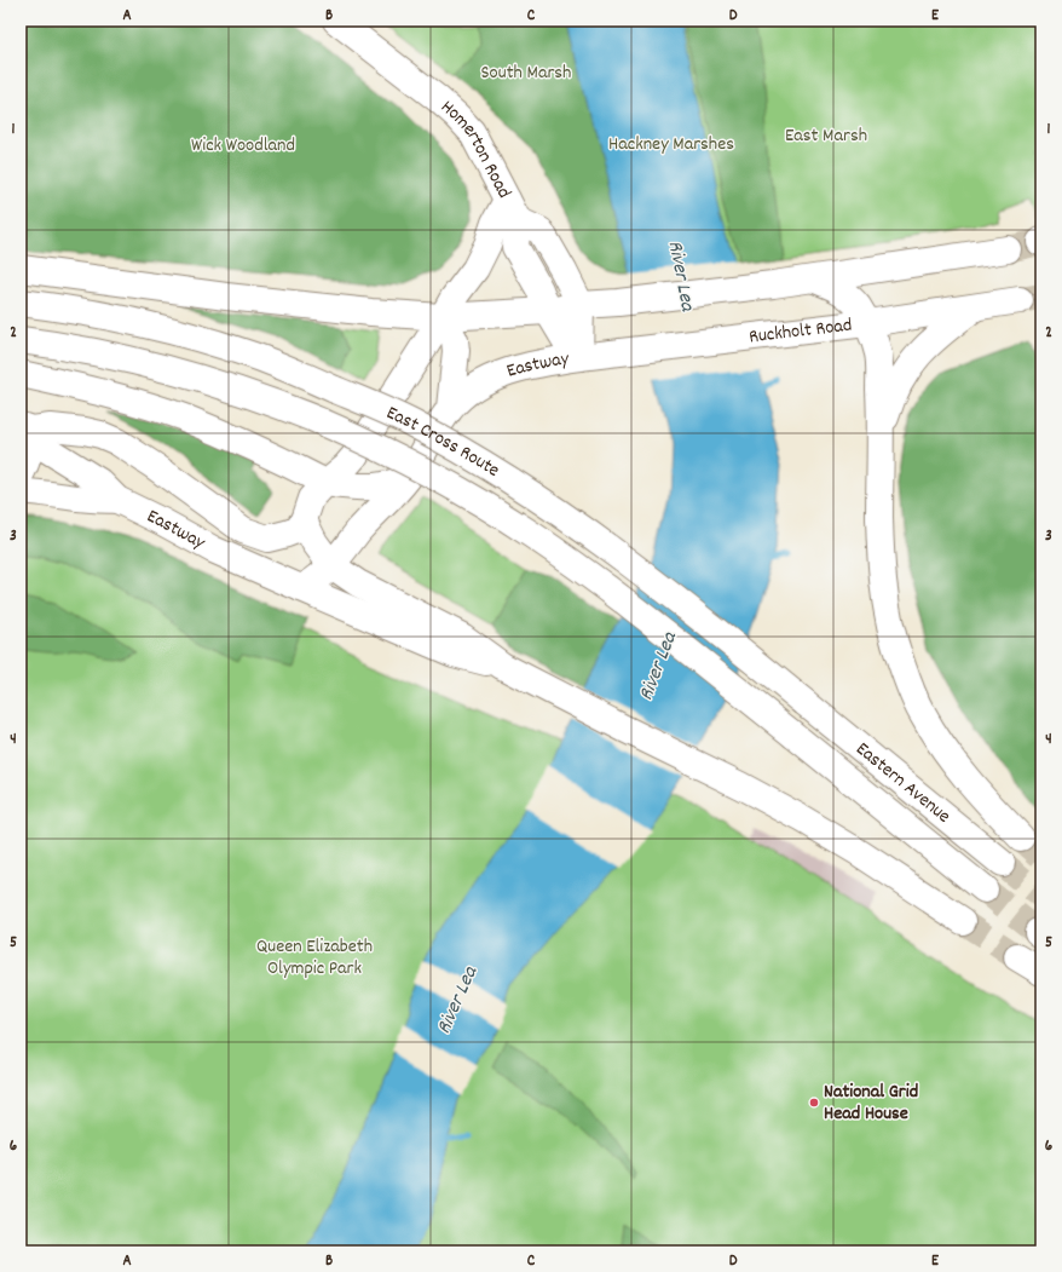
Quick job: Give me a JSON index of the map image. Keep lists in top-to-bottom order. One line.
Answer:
{"streets":{"main road":["Homerton Road","Ruckholt Road","Eastway","East Cross Route","Eastern Avenue"]},"crossings":[["Ruckholt Road","Eastway"],["East Cross Route","Eastern Avenue"]],"water":["River Lea"],"parks":["South Marsh","East Marsh","Hackney Marshes","Wick Woodland","Queen Elizabeth Olympic Park"],"places":["National Grid Head House"],"grid":{"columns":["A","B","C","D","E"],"rows":["1","2","3","4","5","6"]}}
